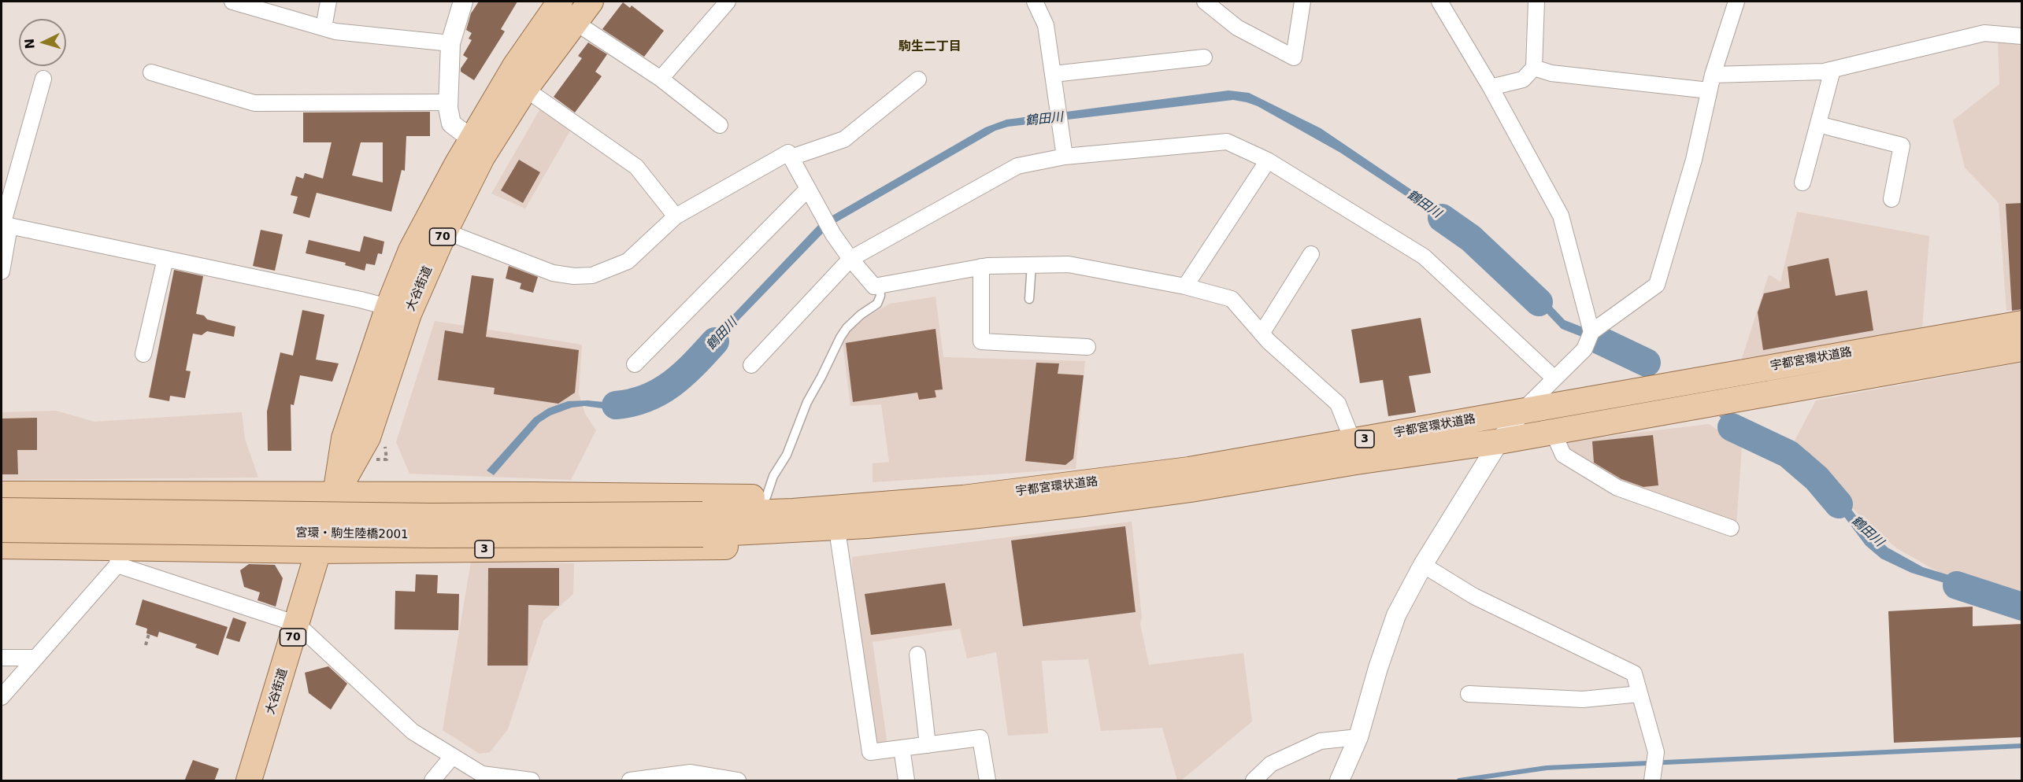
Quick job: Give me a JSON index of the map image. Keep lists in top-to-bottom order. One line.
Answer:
{"streets":{"main road":["70","大谷街道","宇都宮環状道路","3","宮環・駒生陸橋2001"]},"crossings":[["大谷街道","3"],["宇都宮環状道路","3"],["宇都宮環状道路","宮環・駒生陸橋2001"]],"districts":["駒生二丁目"],"water":["鶴田川"],"north":"left"}
